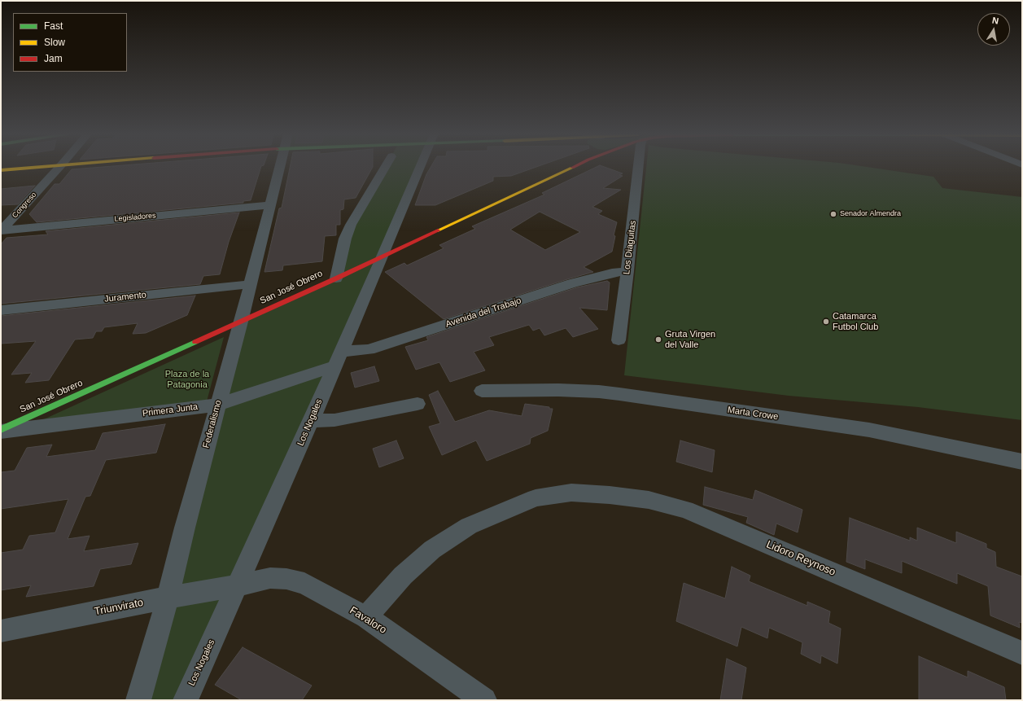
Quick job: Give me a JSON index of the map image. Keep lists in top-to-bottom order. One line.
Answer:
{"streets":{"street":["Congreso","Legisladores","Los Diaguitas","San José Obrero","Juramento","Avenida del Trabajo","Primera Junta","Marta Crowe","Los Nogales","Federalismo","Lidoro Reynoso","Triunvirato","Favaloro"]},"crossings":[["Congreso","Legisladores"],["Legisladores","Federalismo"],["Los Diaguitas","Avenida del Trabajo"],["San José Obrero","Primera Junta"],["San José Obrero","Los Nogales"],["San José Obrero","Federalismo"],["Juramento","Federalismo"],["Avenida del Trabajo","Primera Junta"],["Avenida del Trabajo","Los Nogales"],["Primera Junta","Los Nogales"],["Primera Junta","Federalismo"],["Los Nogales","Triunvirato"],["Los Nogales","Favaloro"],["Federalismo","Triunvirato"],["Lidoro Reynoso","Favaloro"],["Triunvirato","Favaloro"]],"parks":["Plaza de la Patagonia"],"places":["Senador Almendra","Catamarca Futbol Club","Gruta Virgen del Valle"],"legend":["Fast","Slow","Jam"],"north":"top"}
